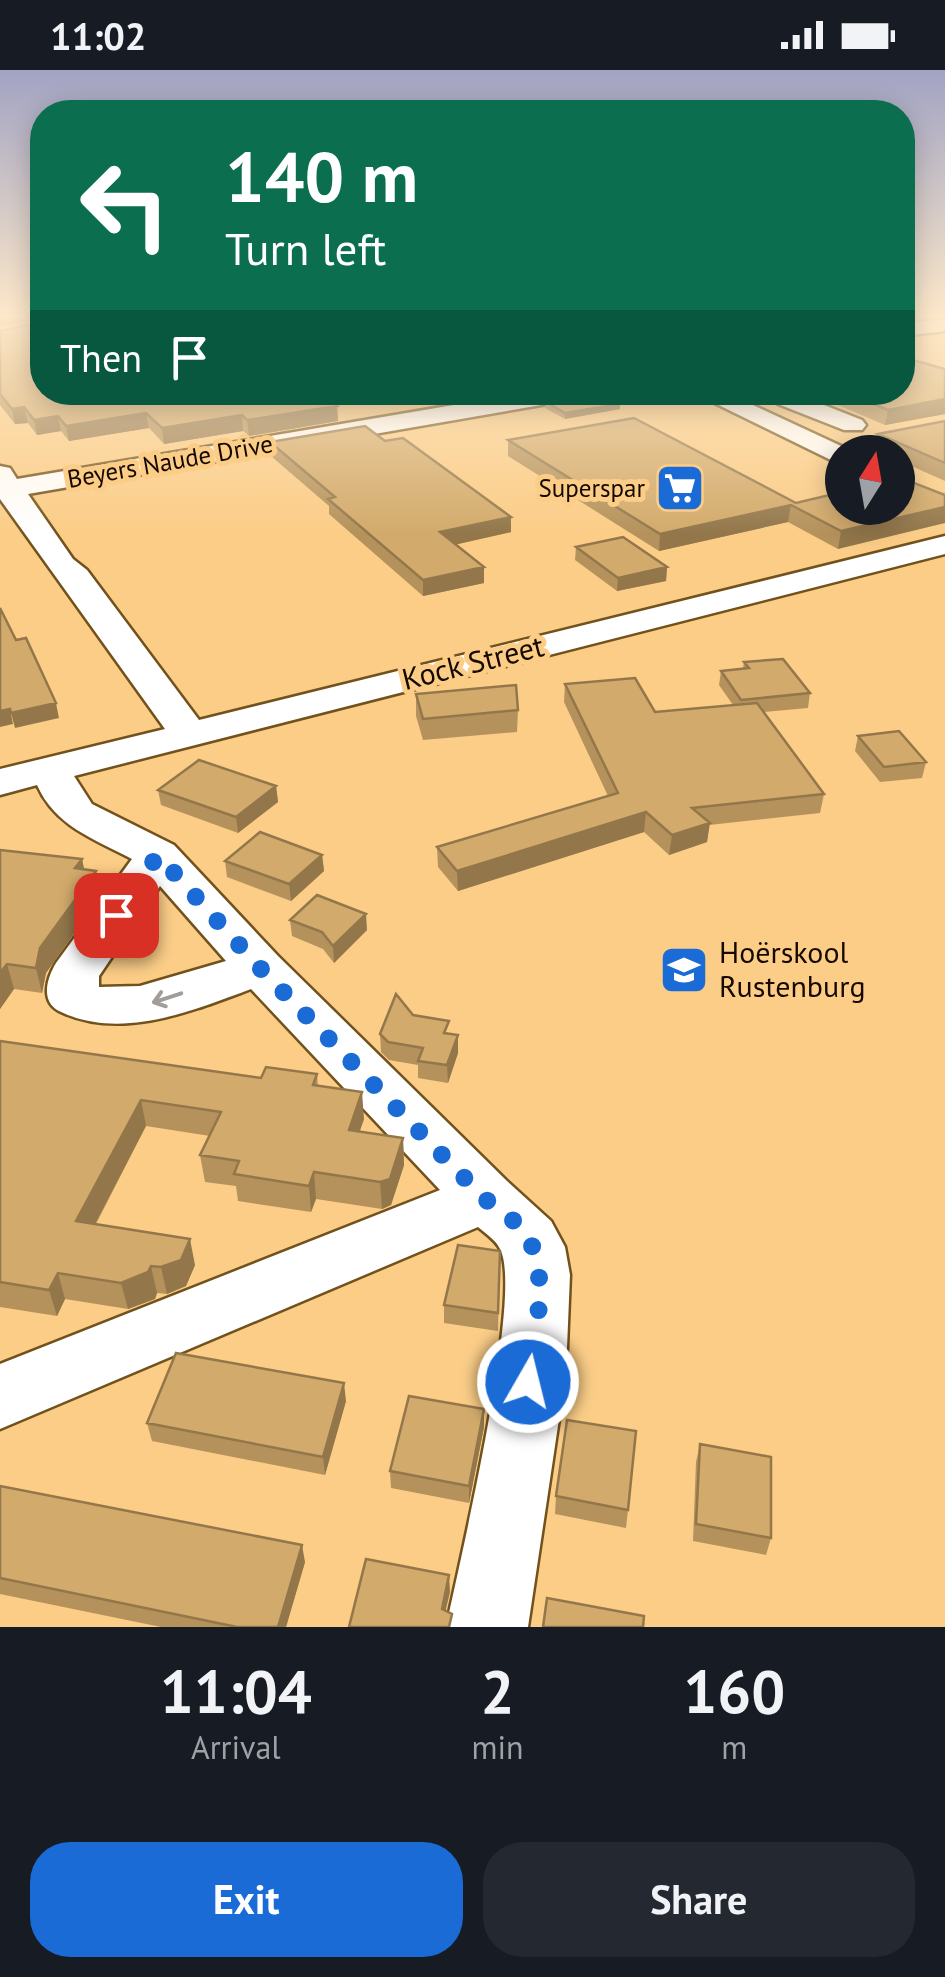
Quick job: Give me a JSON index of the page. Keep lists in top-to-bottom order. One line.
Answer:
{"streets":{"street":["Beyers Naude Drive","Kock Street"]},"places":{"supermarket":["Superspar"],"school or university":["Hoërskool Rustenburg"]},"north":"top","page":{"status":"11:02","turn":["140 m","Turn left"],"then":"Then","eta":["11:04","Arrival","2","min","160","m"],"buttons":["Exit","Share"]}}
